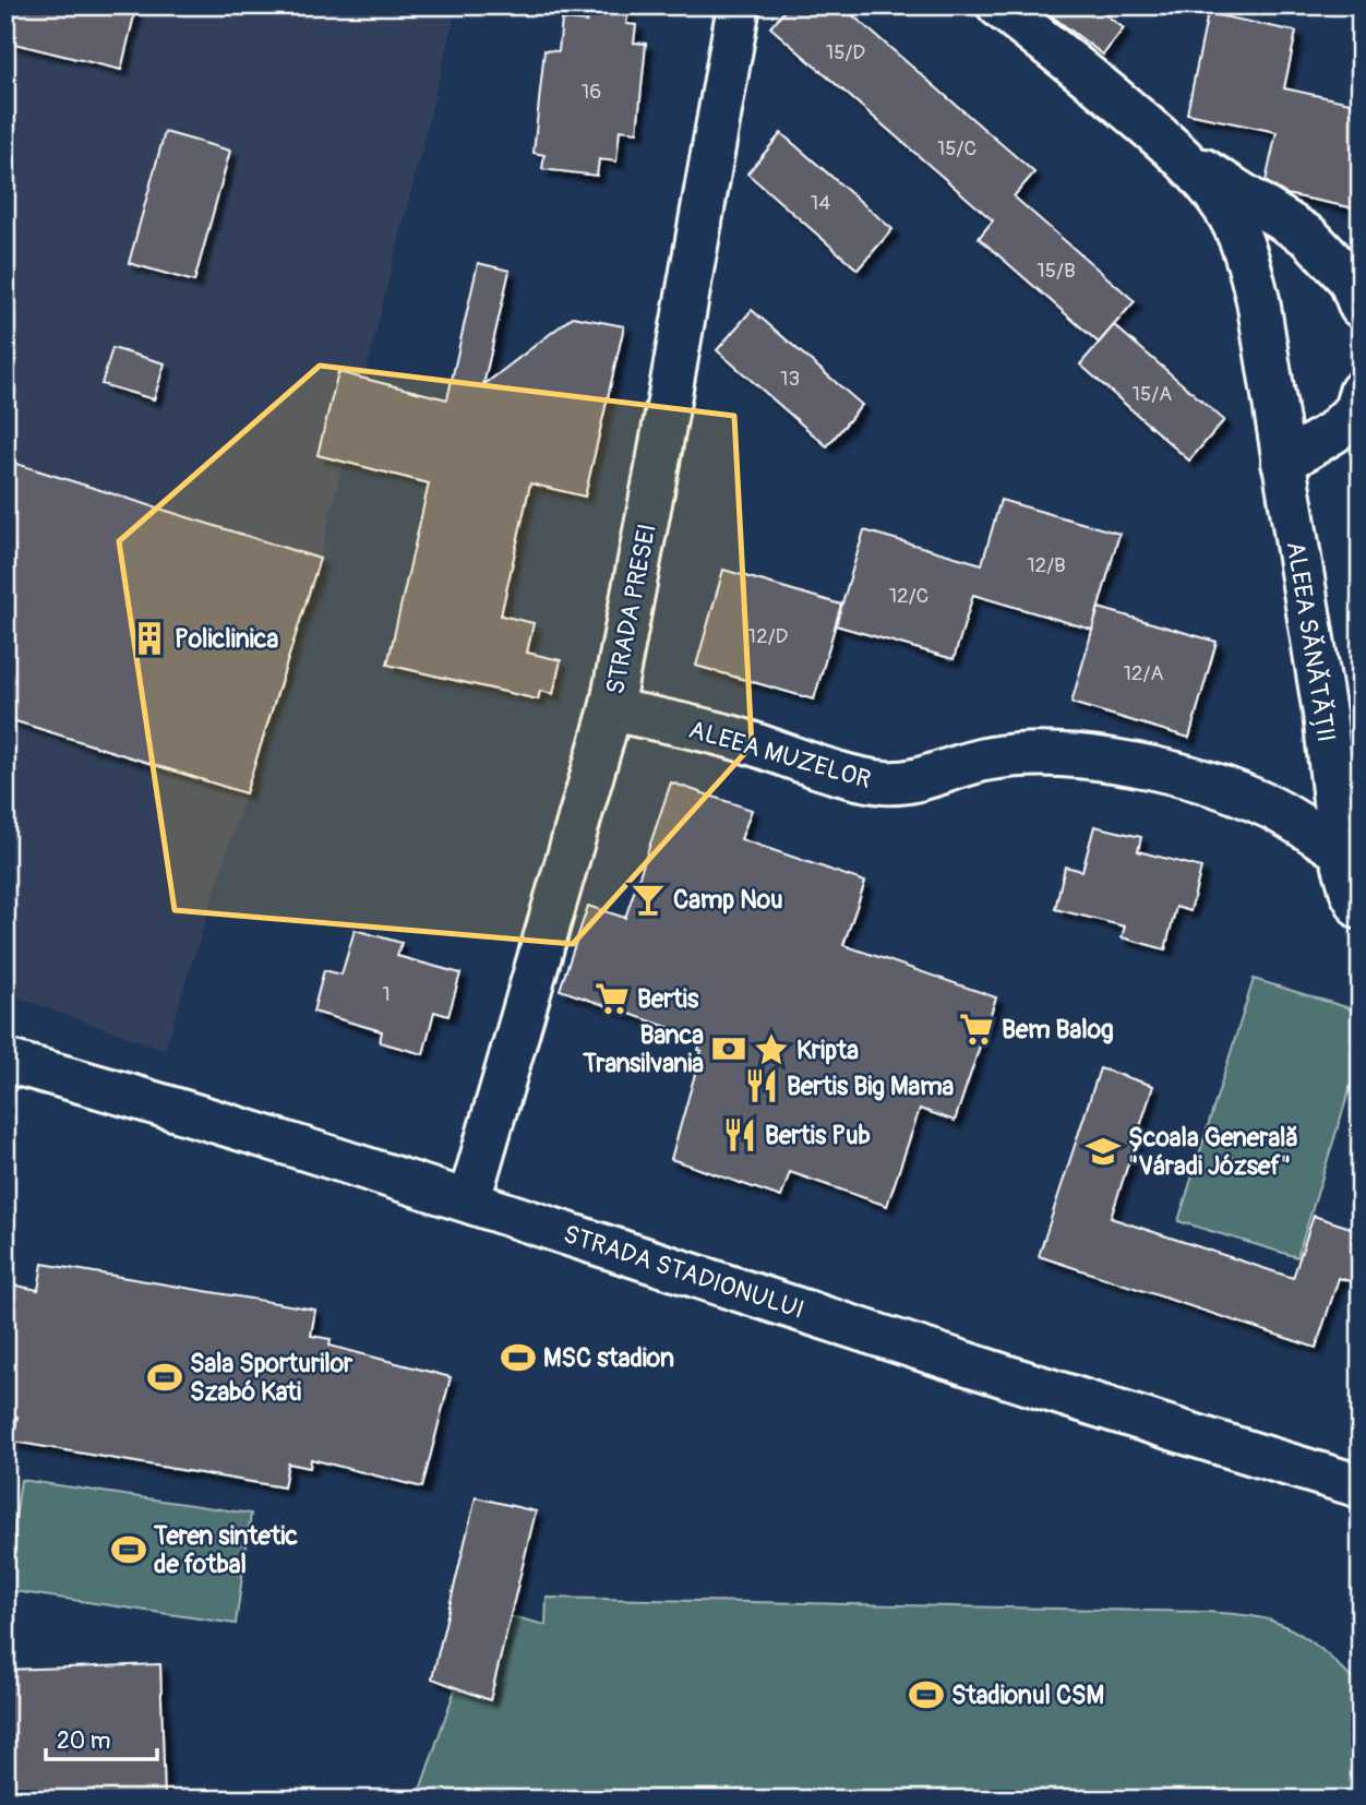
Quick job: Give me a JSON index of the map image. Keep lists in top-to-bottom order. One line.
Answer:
{"streets":{"street":["STRADA PRESEI","ALEEA SĂNĂTĂȚII","ALEEA MUZELOR","STRADA STADIONULUI"]},"crossings":[["STRADA PRESEI","ALEEA MUZELOR"],["STRADA PRESEI","STRADA STADIONULUI"],["ALEEA SĂNĂTĂȚII","ALEEA MUZELOR"]],"places":{"building":["Policlinica"],"bar":["Camp Nou"],"supermarket":["Bertis","Bem Balog"],"bank":["Banca Transilvania"],"place":["Kripta"],"restaurant":["Bertis Big Mama","Bertis Pub"],"school or university":["Școala Generală \"Váradi József\""],"sports":["MSC stadion","Sala Sporturilor Szabó Kati","Teren sintetic de fotbal","Stadionul CSM"]},"house_numbers":["15/D","16","15/C","14","15/B","13","15/A","12/B","12/C","12/D","12/A","1"],"scale_bar":"20 m"}
